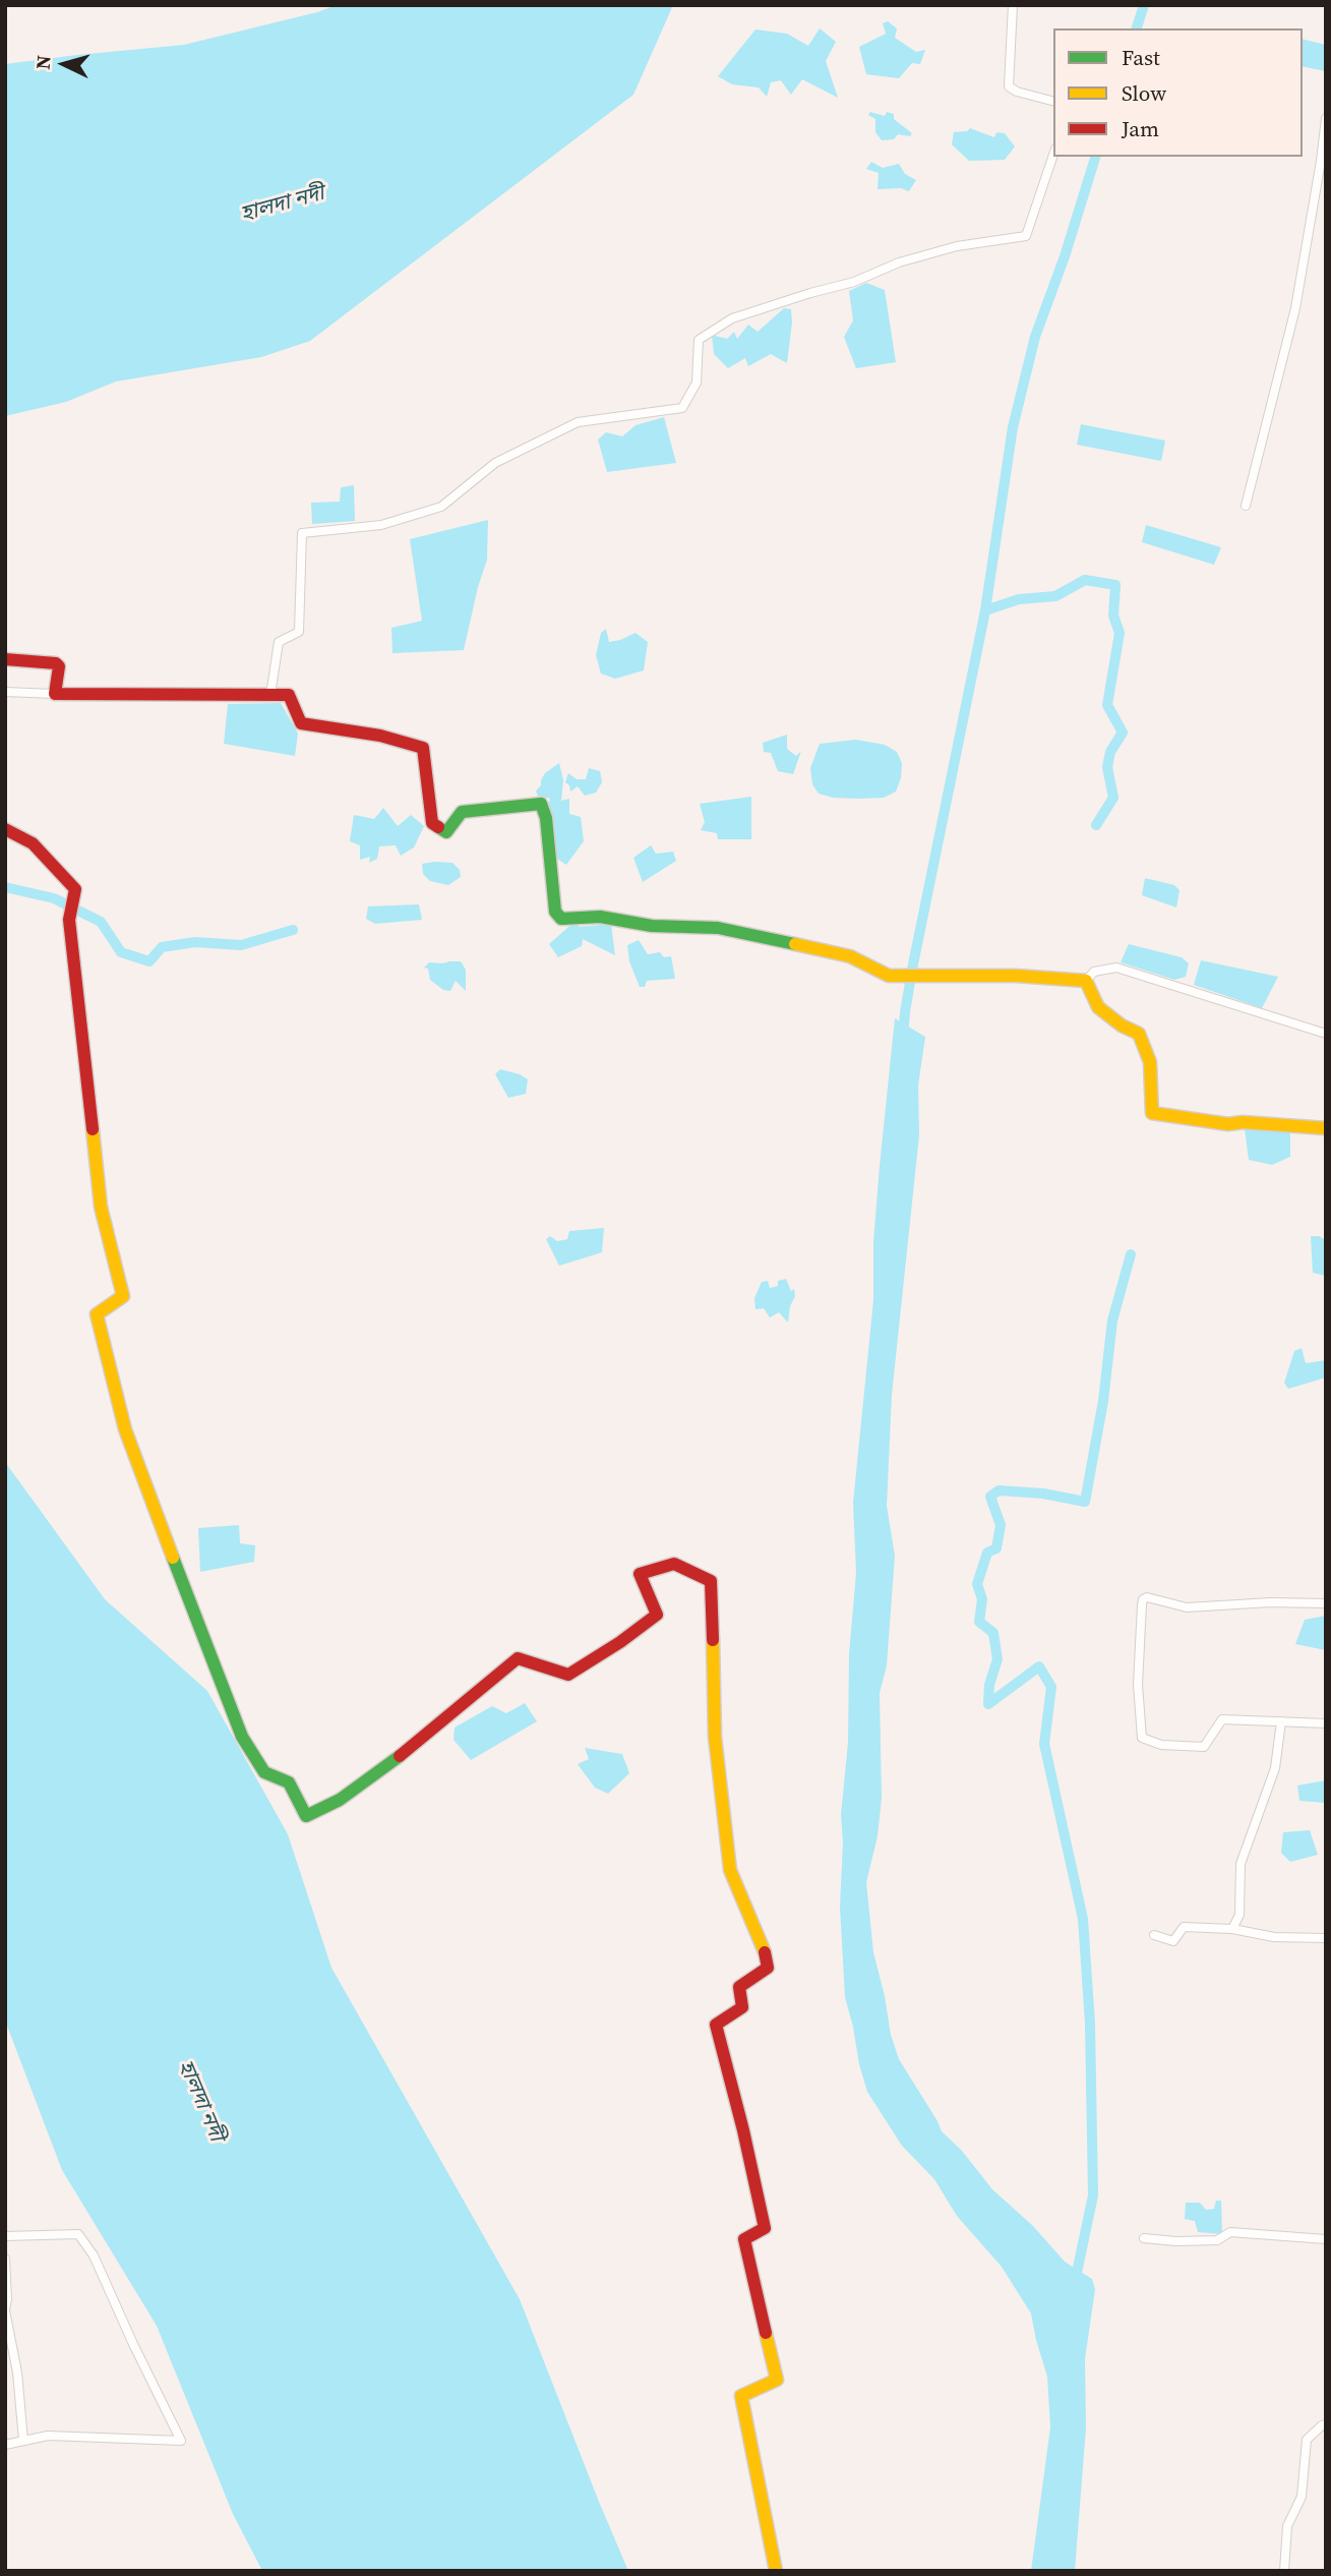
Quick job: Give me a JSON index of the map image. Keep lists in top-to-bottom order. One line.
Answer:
{"water":["হালদা নদী"],"legend":["Fast","Slow","Jam"],"north":"left"}
